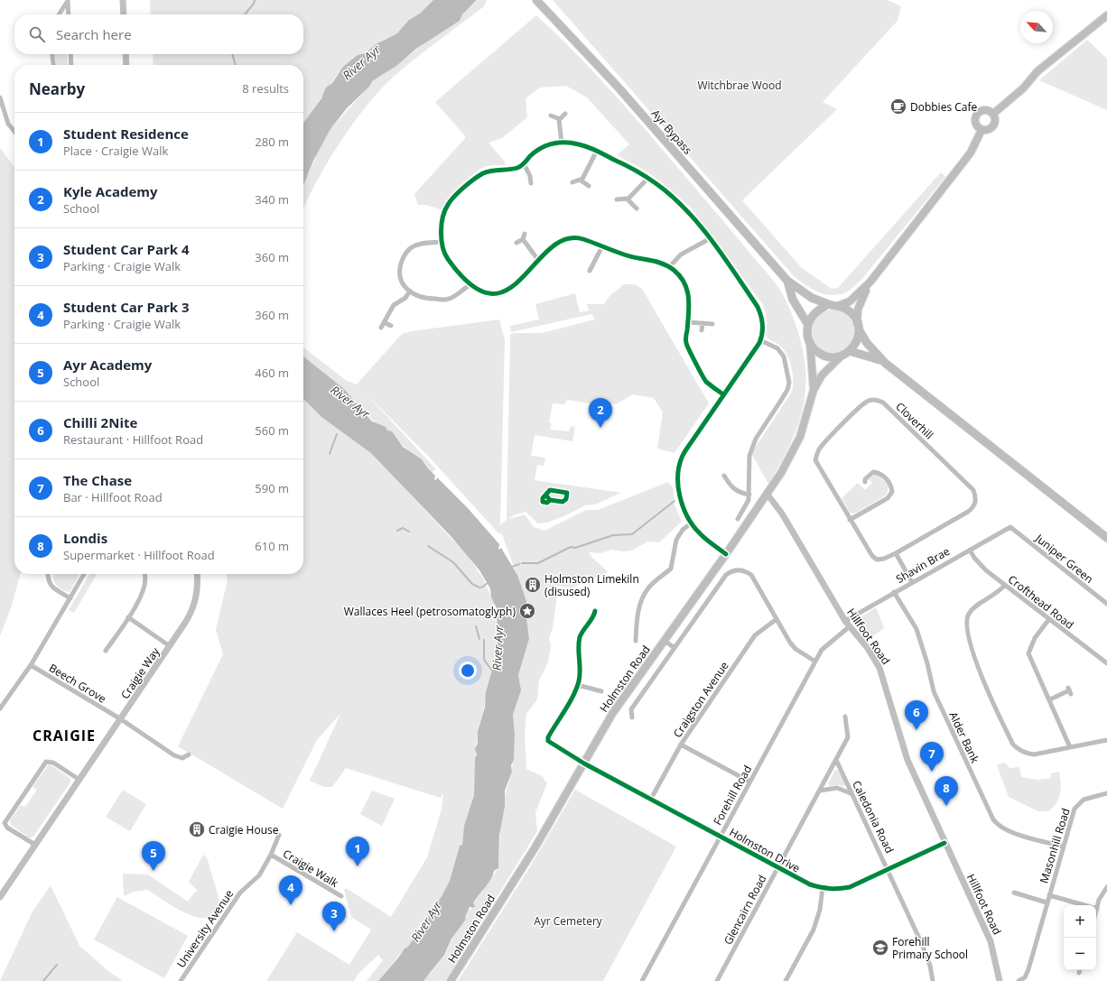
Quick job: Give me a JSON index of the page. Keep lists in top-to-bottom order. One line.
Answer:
{"streets":{"highway":["Ayr Bypass"],"main road":["Holmston Road"],"street":["Cloverhill","Juniper Green","Shavin Brae","Crofthead Road","Hillfoot Road","Craigie Way","Beech Grove","Craigston Avenue","Alder Bank","Forehill Road","Caledonia Road","Masonhill Road","Holmston Drive","Craigie Walk","Glencairn Road","University Avenue"]},"crossings":[["Juniper Green","Shavin Brae"],["Shavin Brae","Crofthead Road"],["Shavin Brae","Hillfoot Road"],["Shavin Brae","Alder Bank"],["Hillfoot Road","Holmston Road"],["Hillfoot Road","Forehill Road"],["Hillfoot Road","Holmston Drive"],["Craigie Way","Beech Grove"],["Holmston Road","Holmston Drive"],["Craigston Avenue","Holmston Drive"],["Alder Bank","Masonhill Road"],["Forehill Road","Holmston Drive"],["Caledonia Road","Holmston Drive"],["Caledonia Road","Glencairn Road"],["Holmston Drive","Glencairn Road"],["Craigie Walk","University Avenue"]],"districts":["CRAIGIE"],"water":["River Ayr"],"parks":["Witchbrae Wood","Ayr Cemetery"],"places":{"cafe":["Dobbies Cafe"],"building":["Holmston Limekiln (disused)","Craigie House"],"place":["Wallaces Heel (petrosomatoglyph)"],"school or university":["Forehill Primary School"]},"north":"top left","page":{"search":"Search here","heading":["Nearby","8 results"],"list":[{"mark":"1","name":"Student Residence","note":"Place · Craigie Walk","value":"280 m"},{"mark":"2","name":"Kyle Academy","note":"School","value":"340 m"},{"mark":"3","name":"Student Car Park 4","note":"Parking · Craigie Walk","value":"360 m"},{"mark":"4","name":"Student Car Park 3","note":"Parking · Craigie Walk","value":"360 m"},{"mark":"5","name":"Ayr Academy","note":"School","value":"460 m"},{"mark":"6","name":"Chilli 2Nite","note":"Restaurant · Hillfoot Road","value":"560 m"},{"mark":"7","name":"The Chase","note":"Bar · Hillfoot Road","value":"590 m"},{"mark":"8","name":"Londis","note":"Supermarket · Hillfoot Road","value":"610 m"}],"pins":["2","6","7","8","1","5","4","3"],"map_buttons":["+","−"]}}
